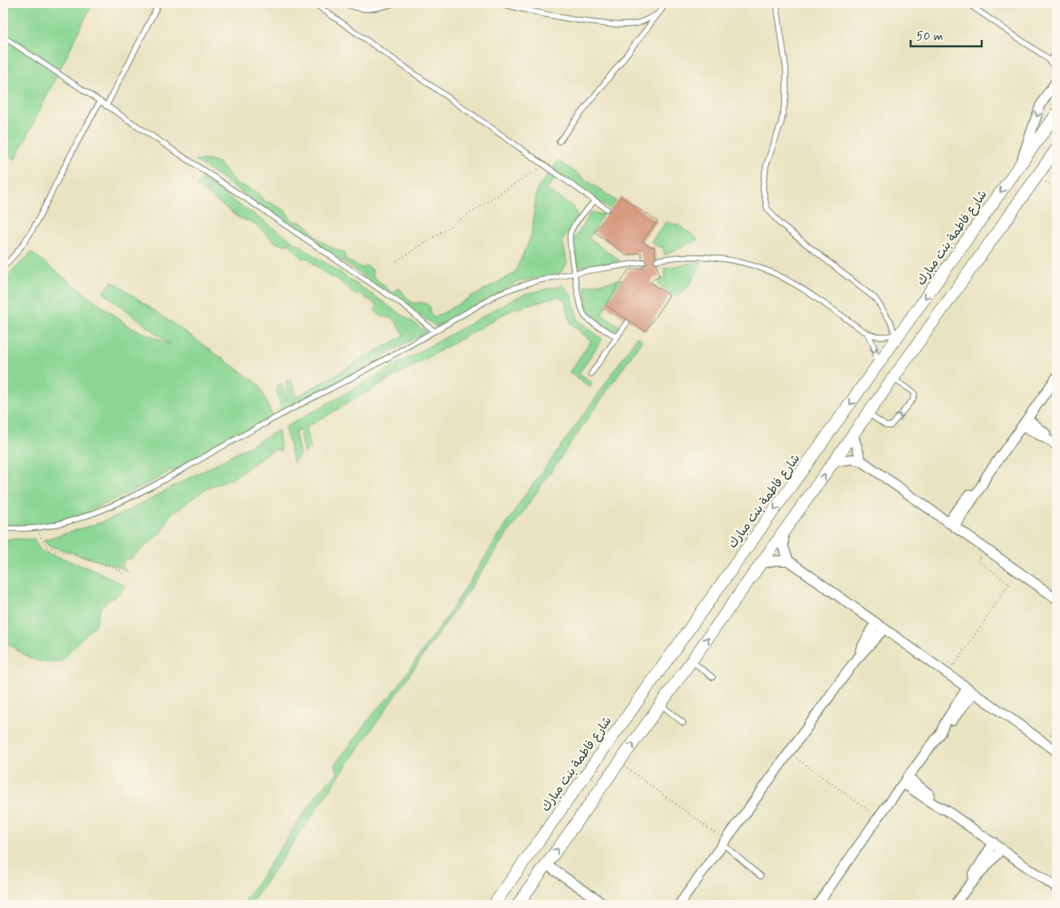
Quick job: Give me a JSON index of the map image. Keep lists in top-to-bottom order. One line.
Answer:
{"streets":{"street":["شارع فاطمة بنت مبارك"]},"scale_bar":"50 m"}
